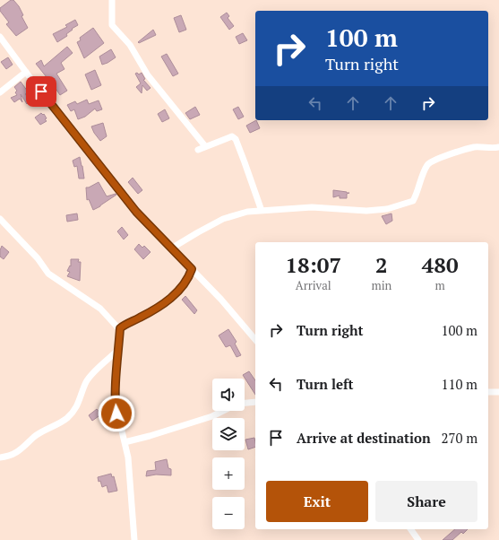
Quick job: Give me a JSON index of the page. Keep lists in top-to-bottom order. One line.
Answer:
{"page":{"turn":["100 m","Turn right"],"eta":["18:07","Arrival","2","min","480","m"],"list":[{"name":"Turn right","value":"100 m"},{"name":"Turn left","value":"110 m"},{"name":"Arrive at destination","value":"270 m"}],"map_buttons":["+","−"],"buttons":["Exit","Share"]}}
